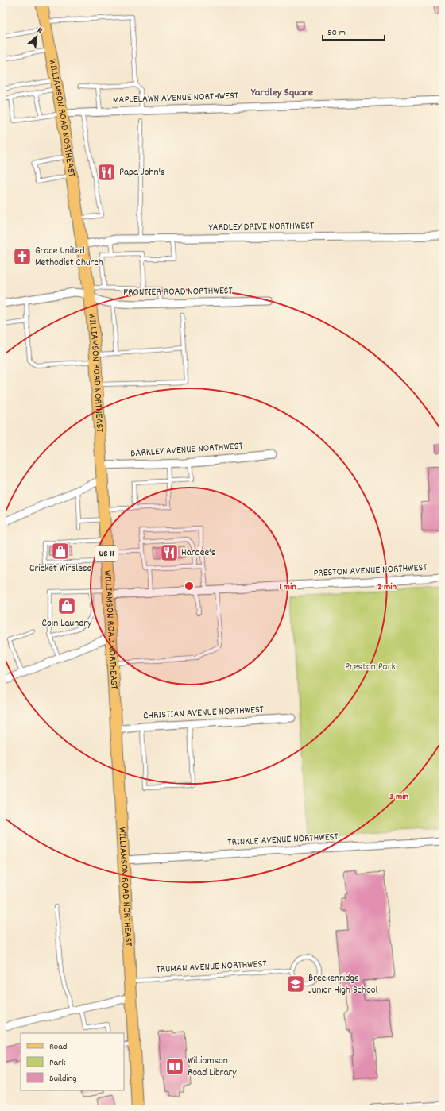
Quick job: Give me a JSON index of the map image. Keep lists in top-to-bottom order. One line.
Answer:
{"streets":{"main road":["WILLIAMSON ROAD NORTHEAST","US 11"],"street":["MAPLELAWN AVENUE NORTHWEST","YARDLEY DRIVE NORTHWEST","FRONTIER ROAD NORTHWEST","BARKLEY AVENUE NORTHWEST","PRESTON AVENUE NORTHWEST","CHRISTIAN AVENUE NORTHWEST","TRINKLE AVENUE NORTHWEST"],"lane":["TRUMAN AVENUE NORTHWEST"]},"crossings":[["MAPLELAWN AVENUE NORTHWEST","WILLIAMSON ROAD NORTHEAST"],["WILLIAMSON ROAD NORTHEAST","YARDLEY DRIVE NORTHWEST"],["WILLIAMSON ROAD NORTHEAST","FRONTIER ROAD NORTHWEST"],["WILLIAMSON ROAD NORTHEAST","BARKLEY AVENUE NORTHWEST"],["WILLIAMSON ROAD NORTHEAST","PRESTON AVENUE NORTHWEST"],["WILLIAMSON ROAD NORTHEAST","CHRISTIAN AVENUE NORTHWEST"],["WILLIAMSON ROAD NORTHEAST","TRINKLE AVENUE NORTHWEST"],["WILLIAMSON ROAD NORTHEAST","TRUMAN AVENUE NORTHWEST"]],"districts":["Yardley Square"],"parks":["Preston Park"],"places":{"restaurant":["Papa John's","Hardee's"],"church":["Grace United Methodist Church"],"shop":["Cricket Wireless","Coin Laundry"],"school or university":["Breckenridge Junior High School"],"library":["Williamson Road Library"]},"legend":["Road","Park","Building"],"scale_bar":"50 m","north":"top right","rings":["1 min","2 min","3 min"]}
